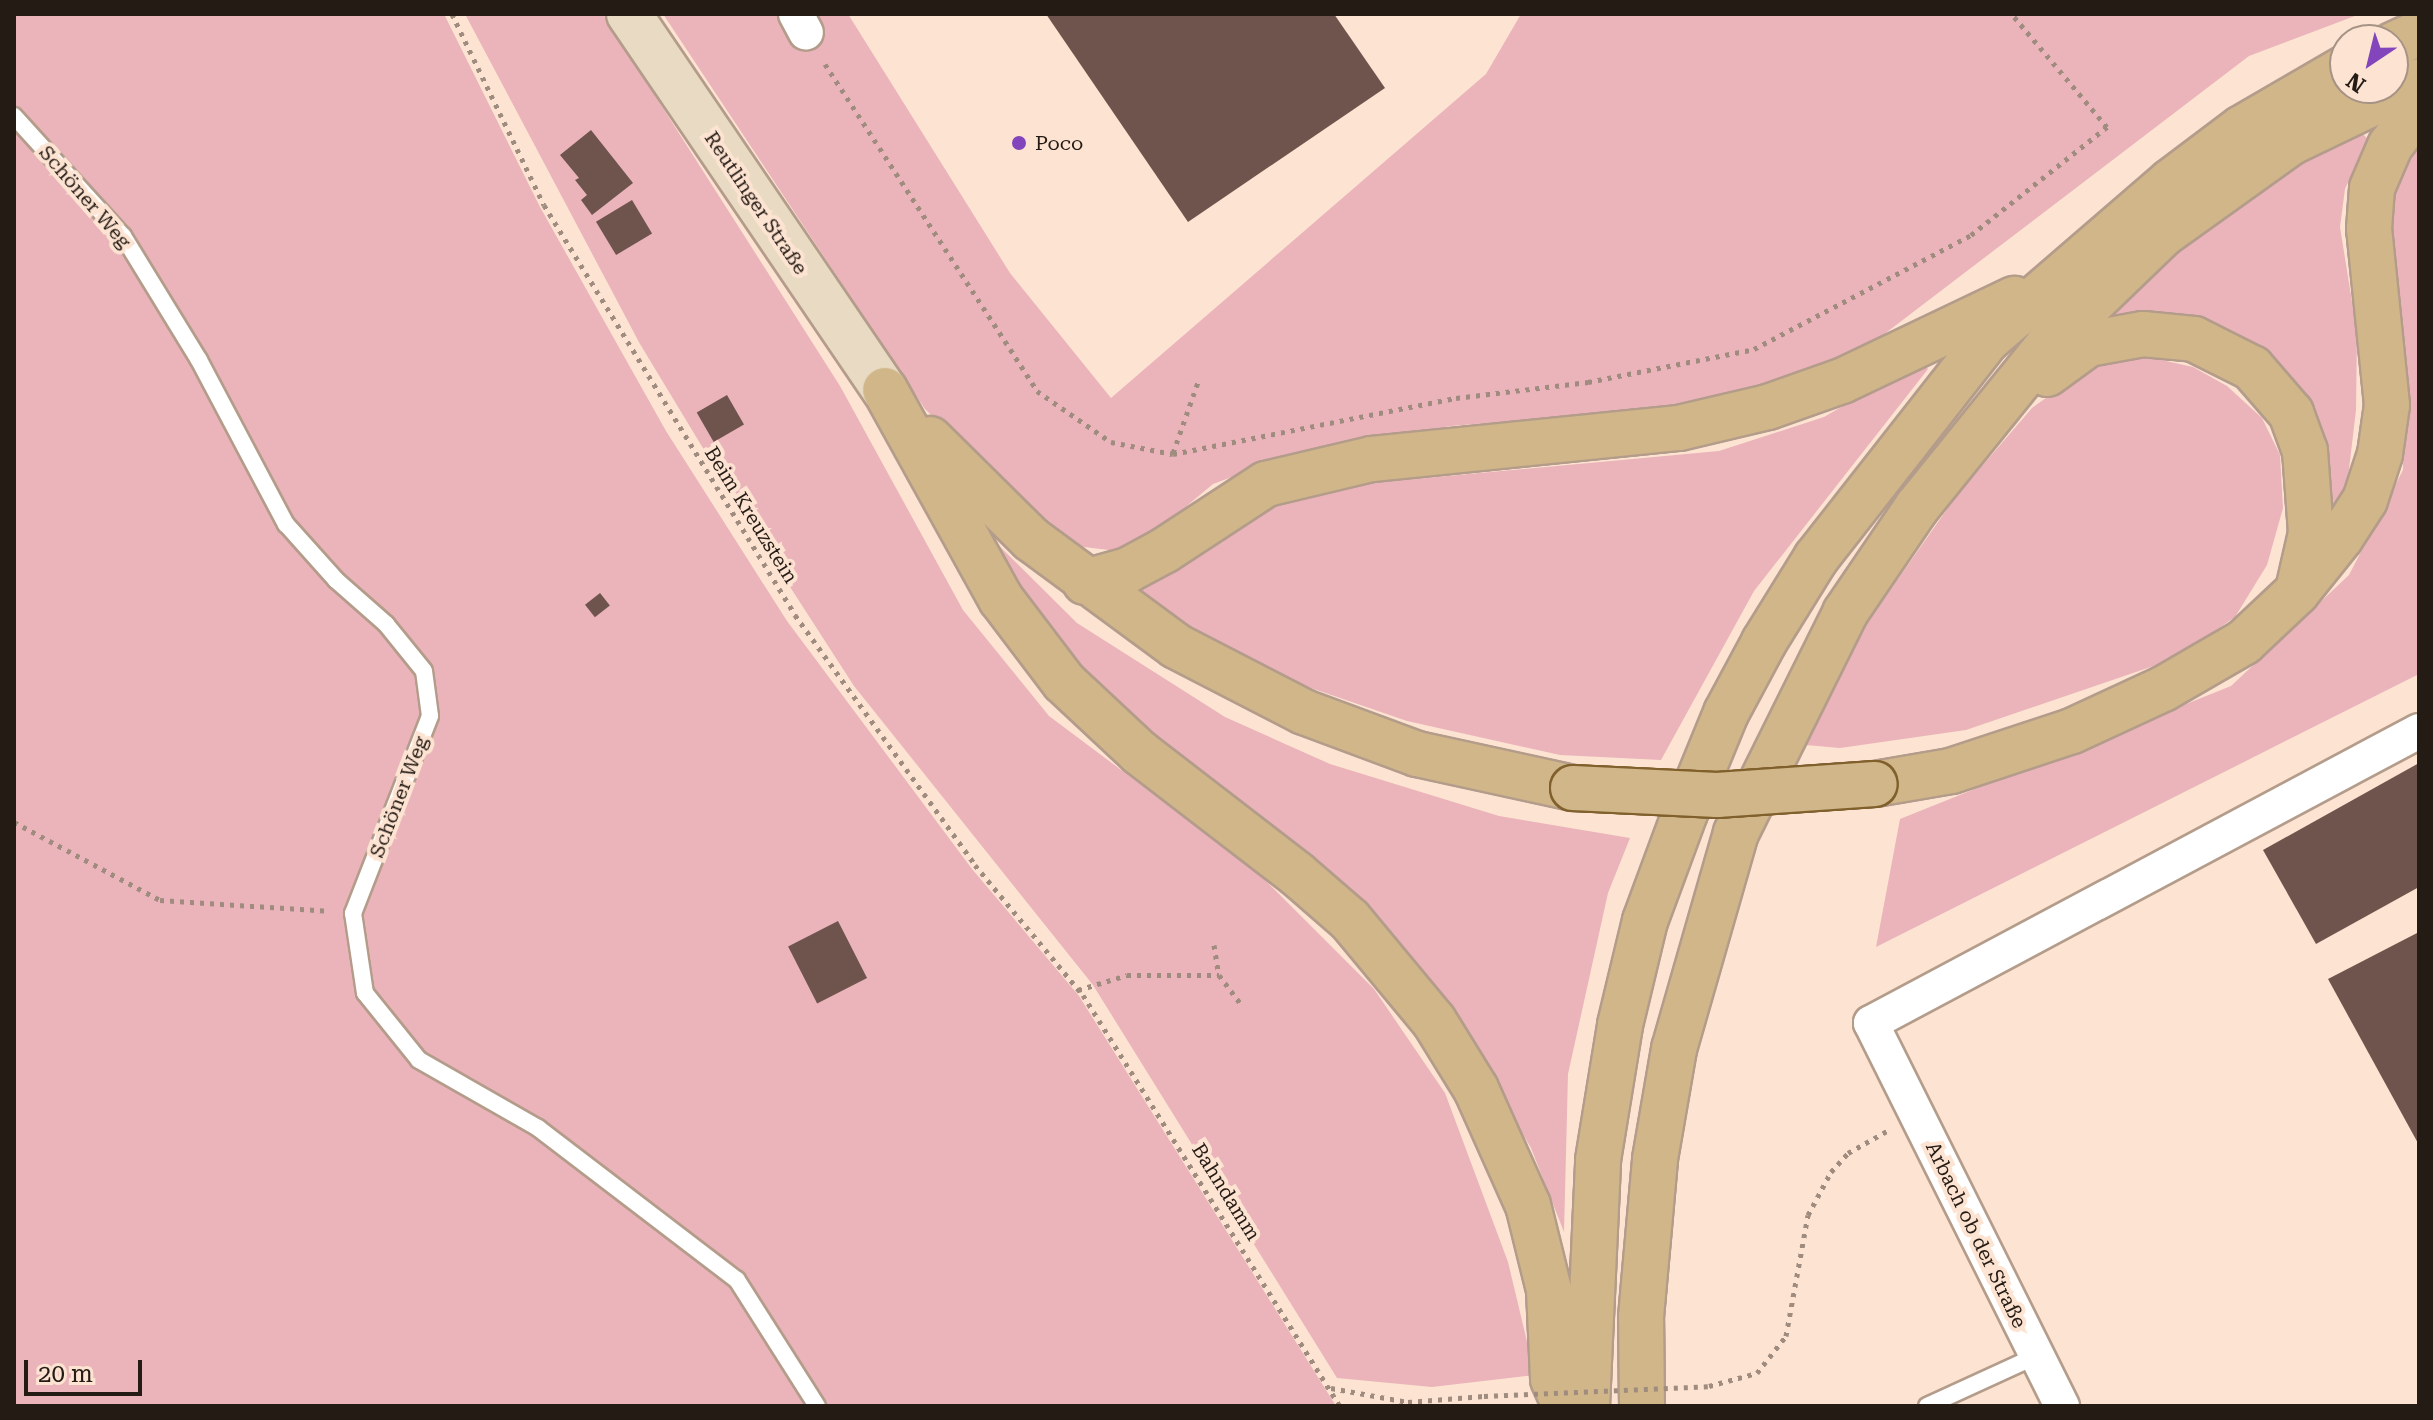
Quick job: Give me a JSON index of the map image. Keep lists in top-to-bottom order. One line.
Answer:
{"streets":{"main road":["Reutlinger Straße"],"street":["Arbach ob der Straße"],"lane":["Schöner Weg"],"path":["Beim Kreuzstein","Bahndamm"]},"crossings":[["Beim Kreuzstein","Bahndamm"]],"places":["Poco"],"scale_bar":"20 m","north":"bottom left"}
